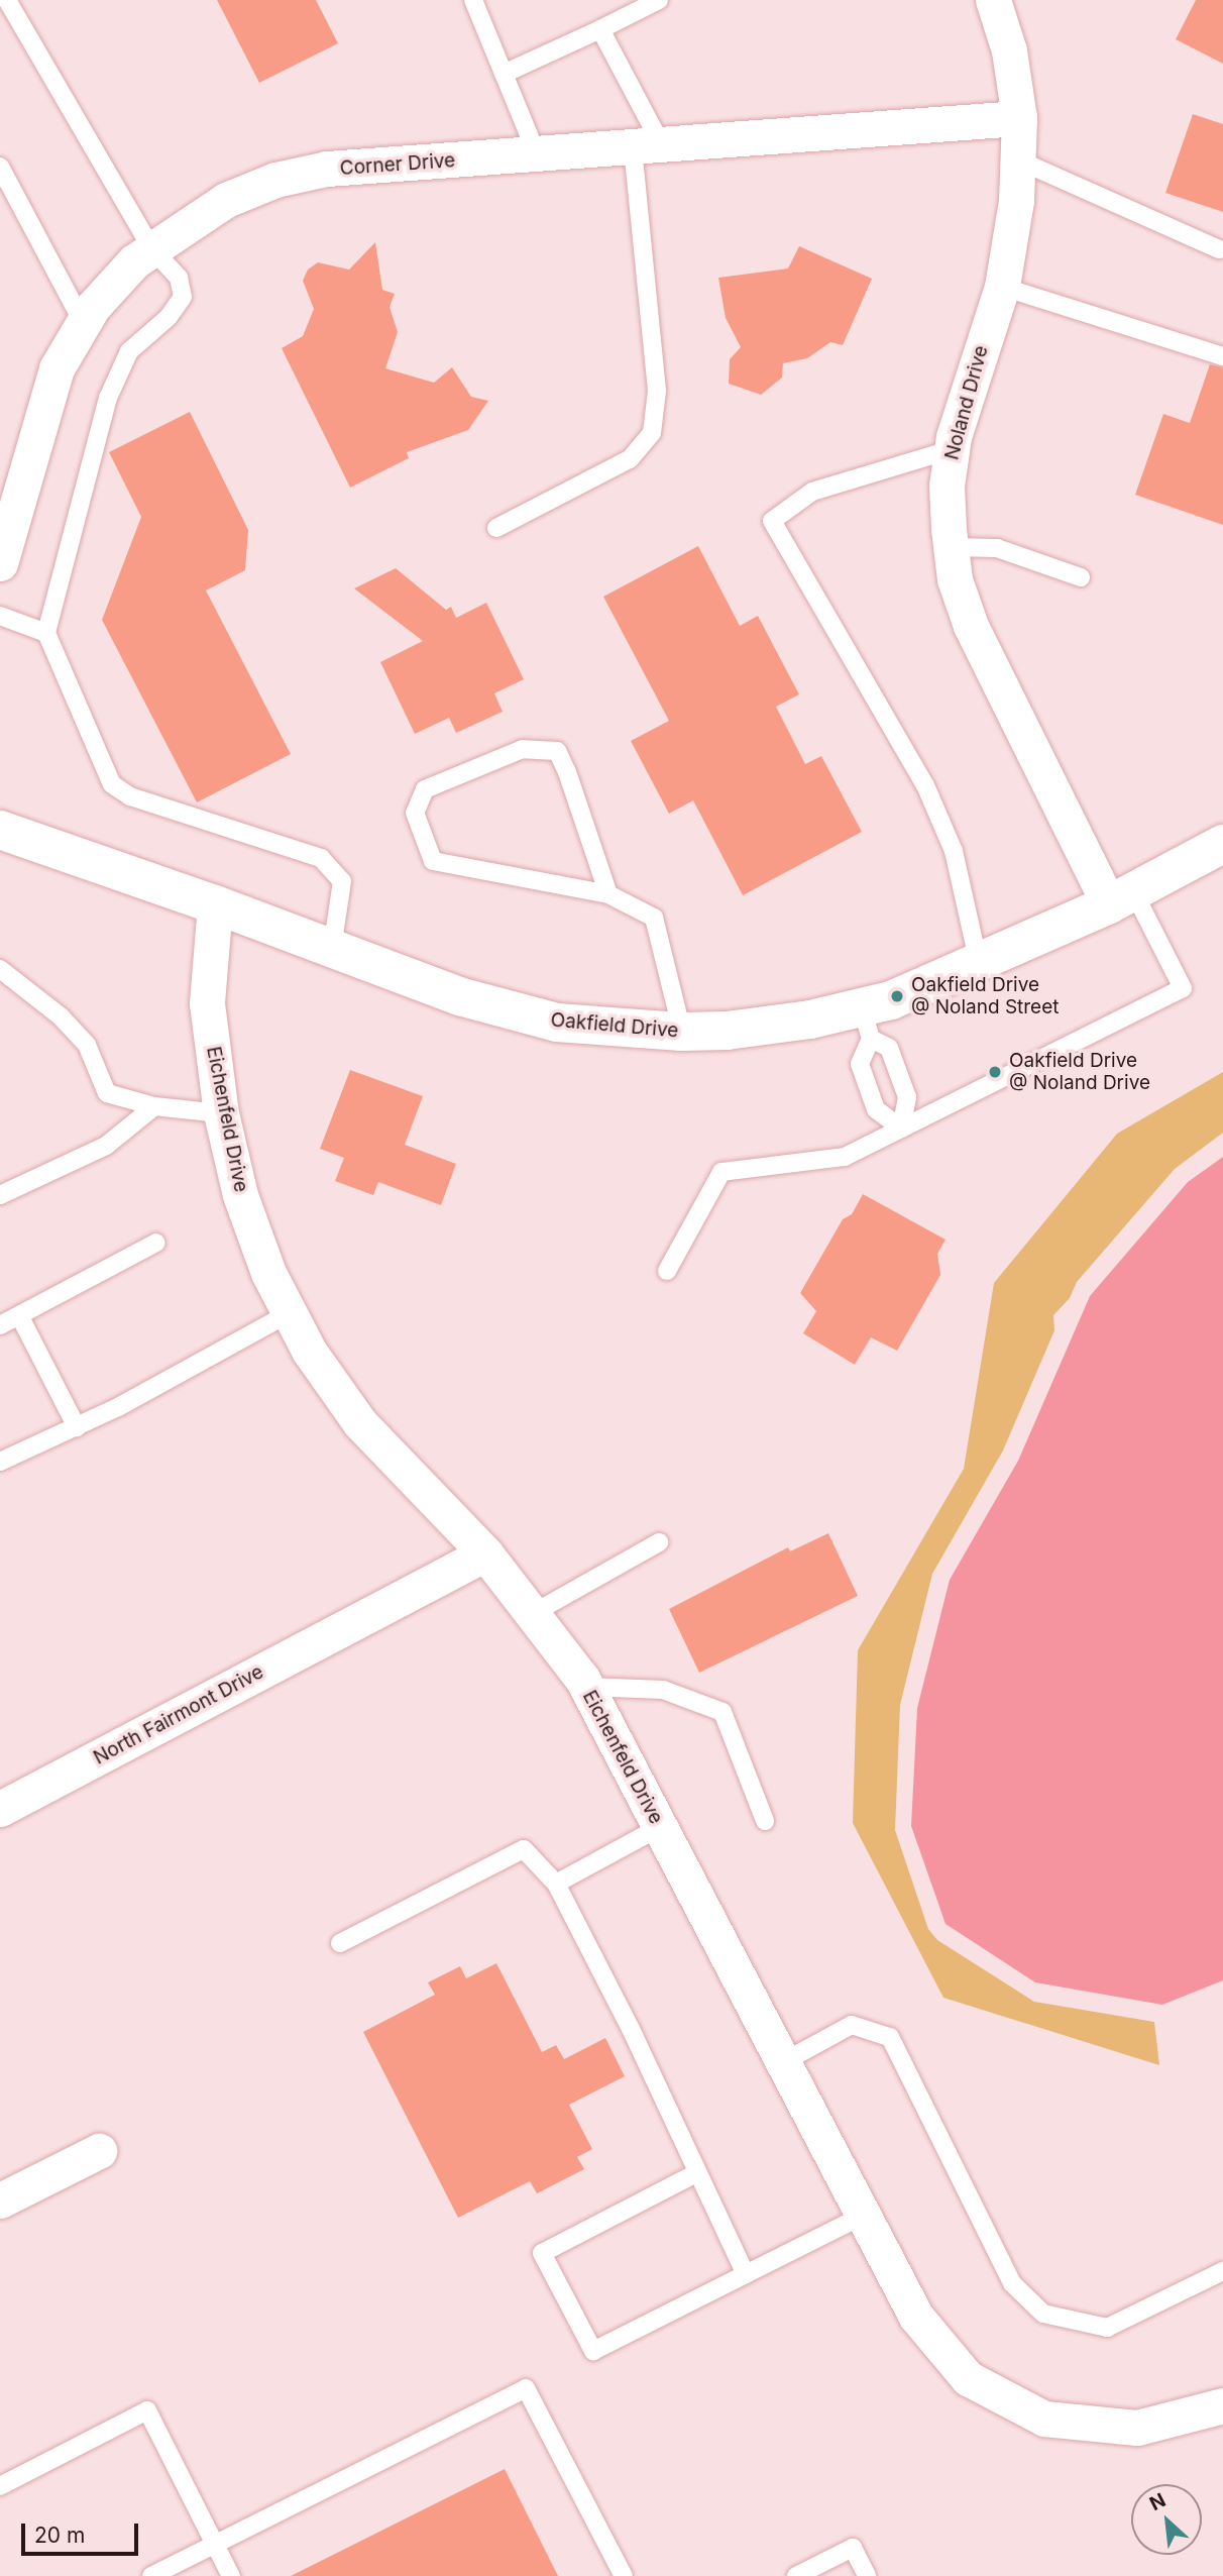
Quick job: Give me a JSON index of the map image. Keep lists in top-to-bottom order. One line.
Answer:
{"streets":{"street":["Corner Drive","Noland Drive","Oakfield Drive","Eichenfeld Drive","North Fairmont Drive"]},"crossings":[["Corner Drive","Noland Drive"],["Noland Drive","Oakfield Drive"],["Oakfield Drive","Eichenfeld Drive"],["Eichenfeld Drive","North Fairmont Drive"]],"places":["Oakfield Drive @ Noland Street","Oakfield Drive @ Noland Drive"],"scale_bar":"20 m","north":"top left"}
